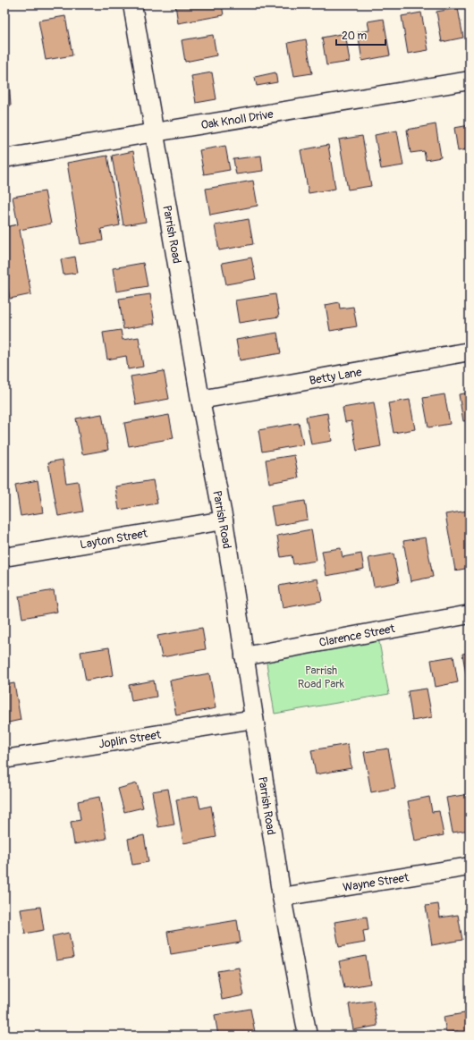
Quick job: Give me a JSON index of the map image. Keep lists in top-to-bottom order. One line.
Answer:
{"streets":{"street":["Oak Knoll Drive","Parrish Road","Betty Lane","Layton Street","Clarence Street","Joplin Street","Wayne Street"]},"crossings":[["Oak Knoll Drive","Parrish Road"],["Parrish Road","Betty Lane"],["Parrish Road","Layton Street"],["Parrish Road","Clarence Street"],["Parrish Road","Joplin Street"],["Parrish Road","Wayne Street"]],"parks":["Parrish Road Park"],"scale_bar":"20 m"}
